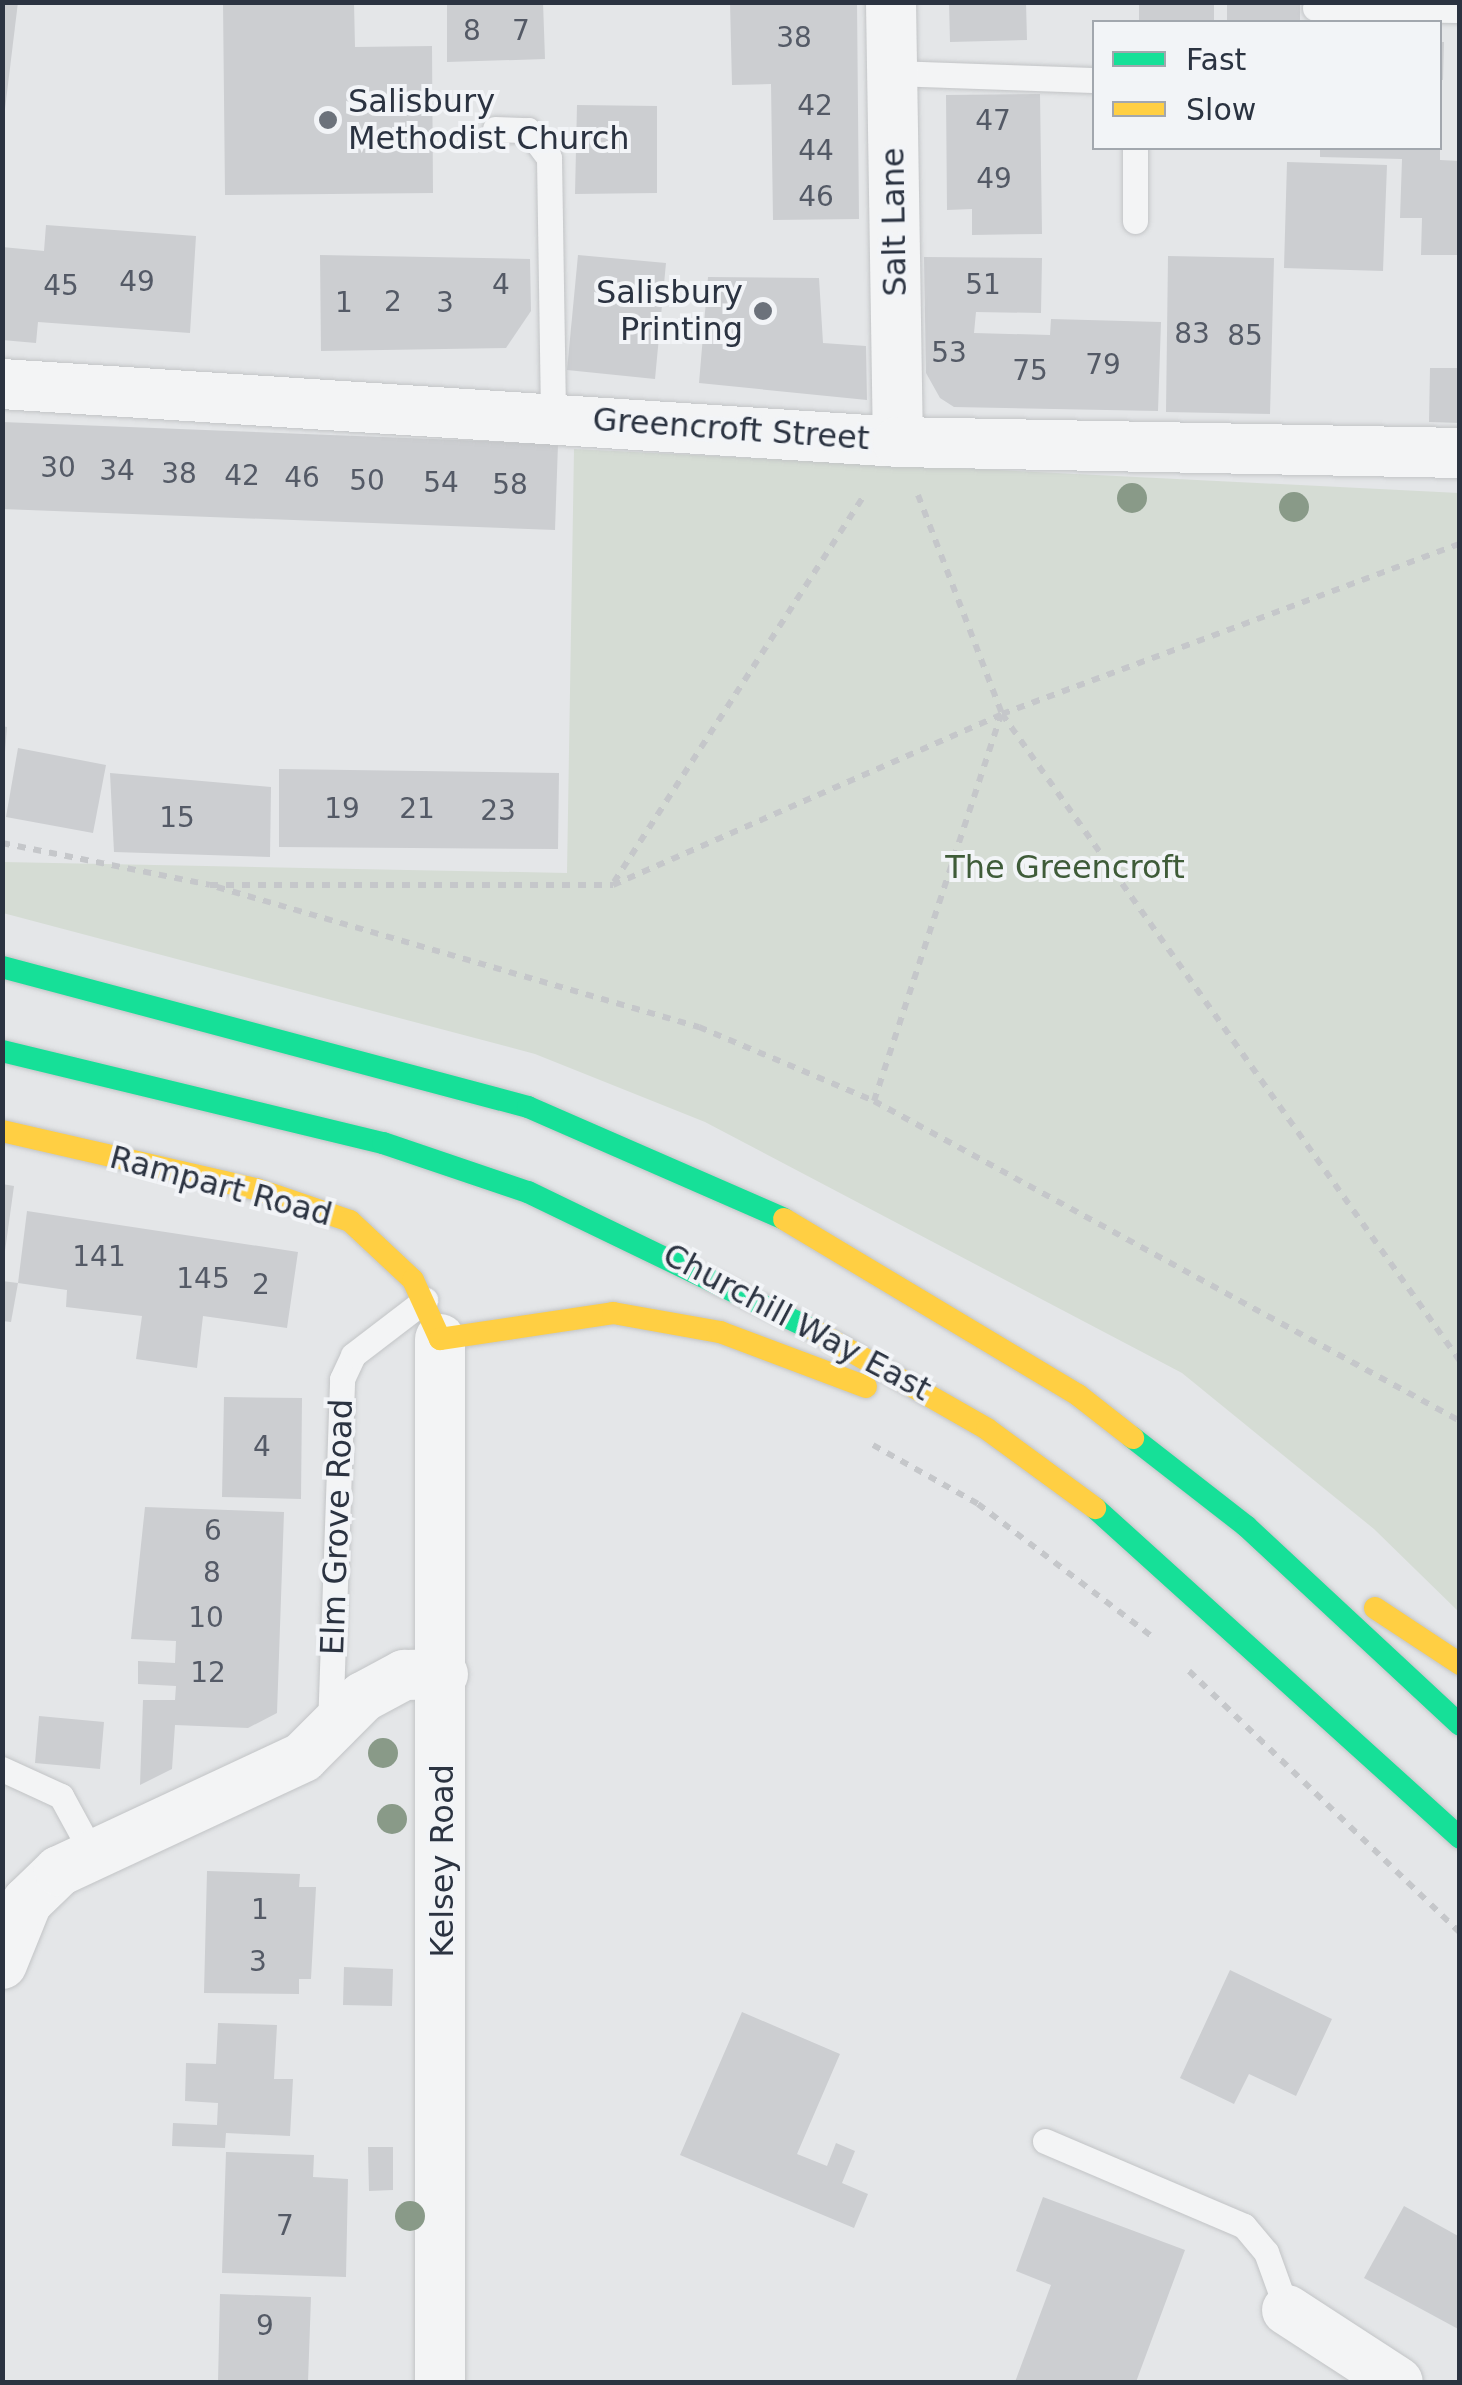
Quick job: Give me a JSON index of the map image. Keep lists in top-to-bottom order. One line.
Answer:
{"streets":{"main road":["Rampart Road","Churchill Way East"],"street":["Salt Lane","Greencroft Street","Elm Grove Road","Kelsey Road"]},"crossings":[["Salt Lane","Greencroft Street"],["Rampart Road","Elm Grove Road"],["Rampart Road","Kelsey Road"],["Elm Grove Road","Kelsey Road"]],"parks":["The Greencroft"],"places":["Salisbury Methodist Church","Salisbury Printing"],"house_numbers":["8","7","38","42","47","44","49","46","49","4","51","45","2","1","3","83","85","53","79","75","30","34","38","42","46","50","54","58","19","21","23","15","141","145","2","4","6","8","10","12","1","3","7","9"],"legend":["Fast","Slow"]}
